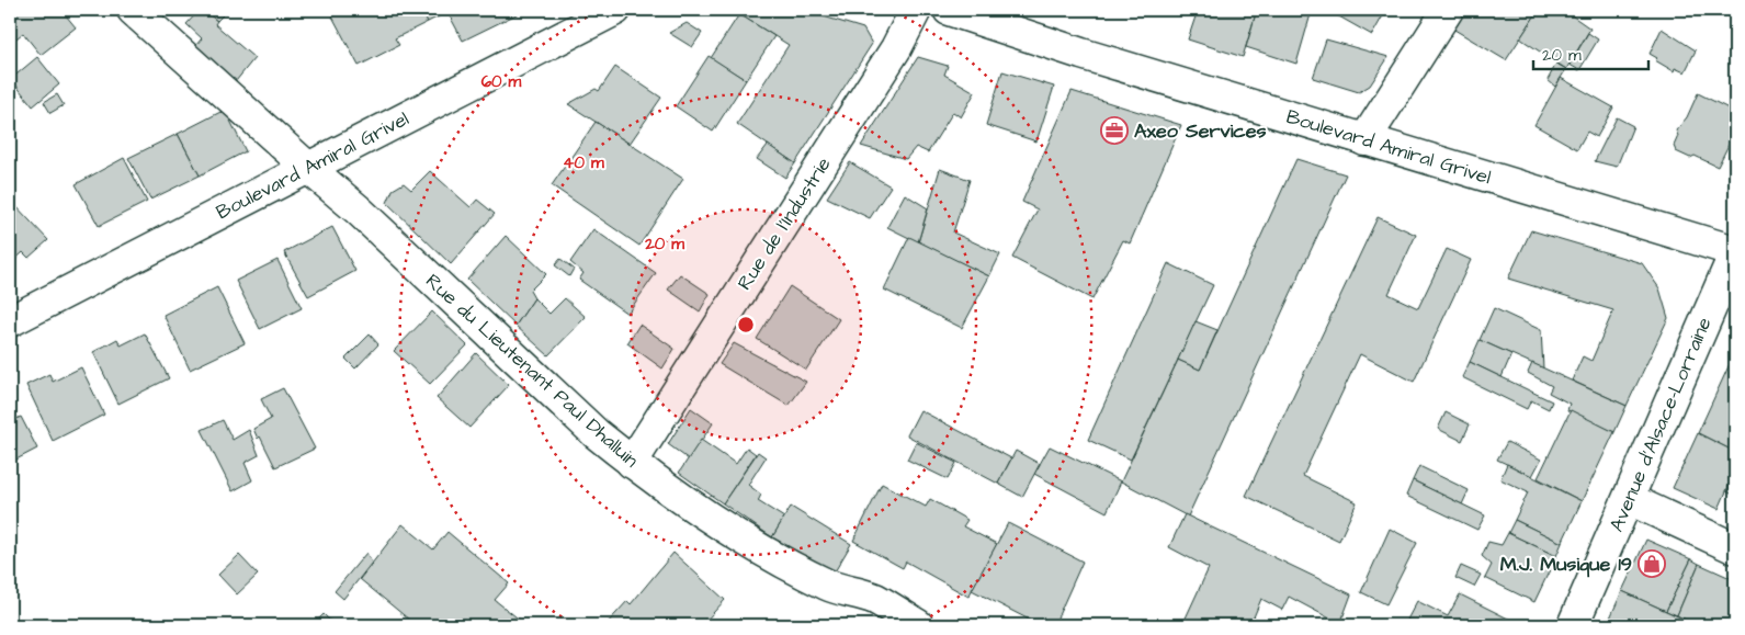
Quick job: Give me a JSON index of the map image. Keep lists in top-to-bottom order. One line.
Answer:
{"streets":{"main road":["Boulevard Amiral Grivel","Rue de l'Industrie","Rue du Lieutenant Paul Dhalluin","Avenue d'Alsace-Lorraine"]},"crossings":[["Boulevard Amiral Grivel","Rue du Lieutenant Paul Dhalluin"],["Boulevard Amiral Grivel","Avenue d'Alsace-Lorraine"],["Rue de l'Industrie","Rue du Lieutenant Paul Dhalluin"]],"places":{"office":["Axeo Services"],"shop":["M.J. Musique 19"]},"scale_bar":"20 m","rings":["60 m","40 m","20 m"]}
